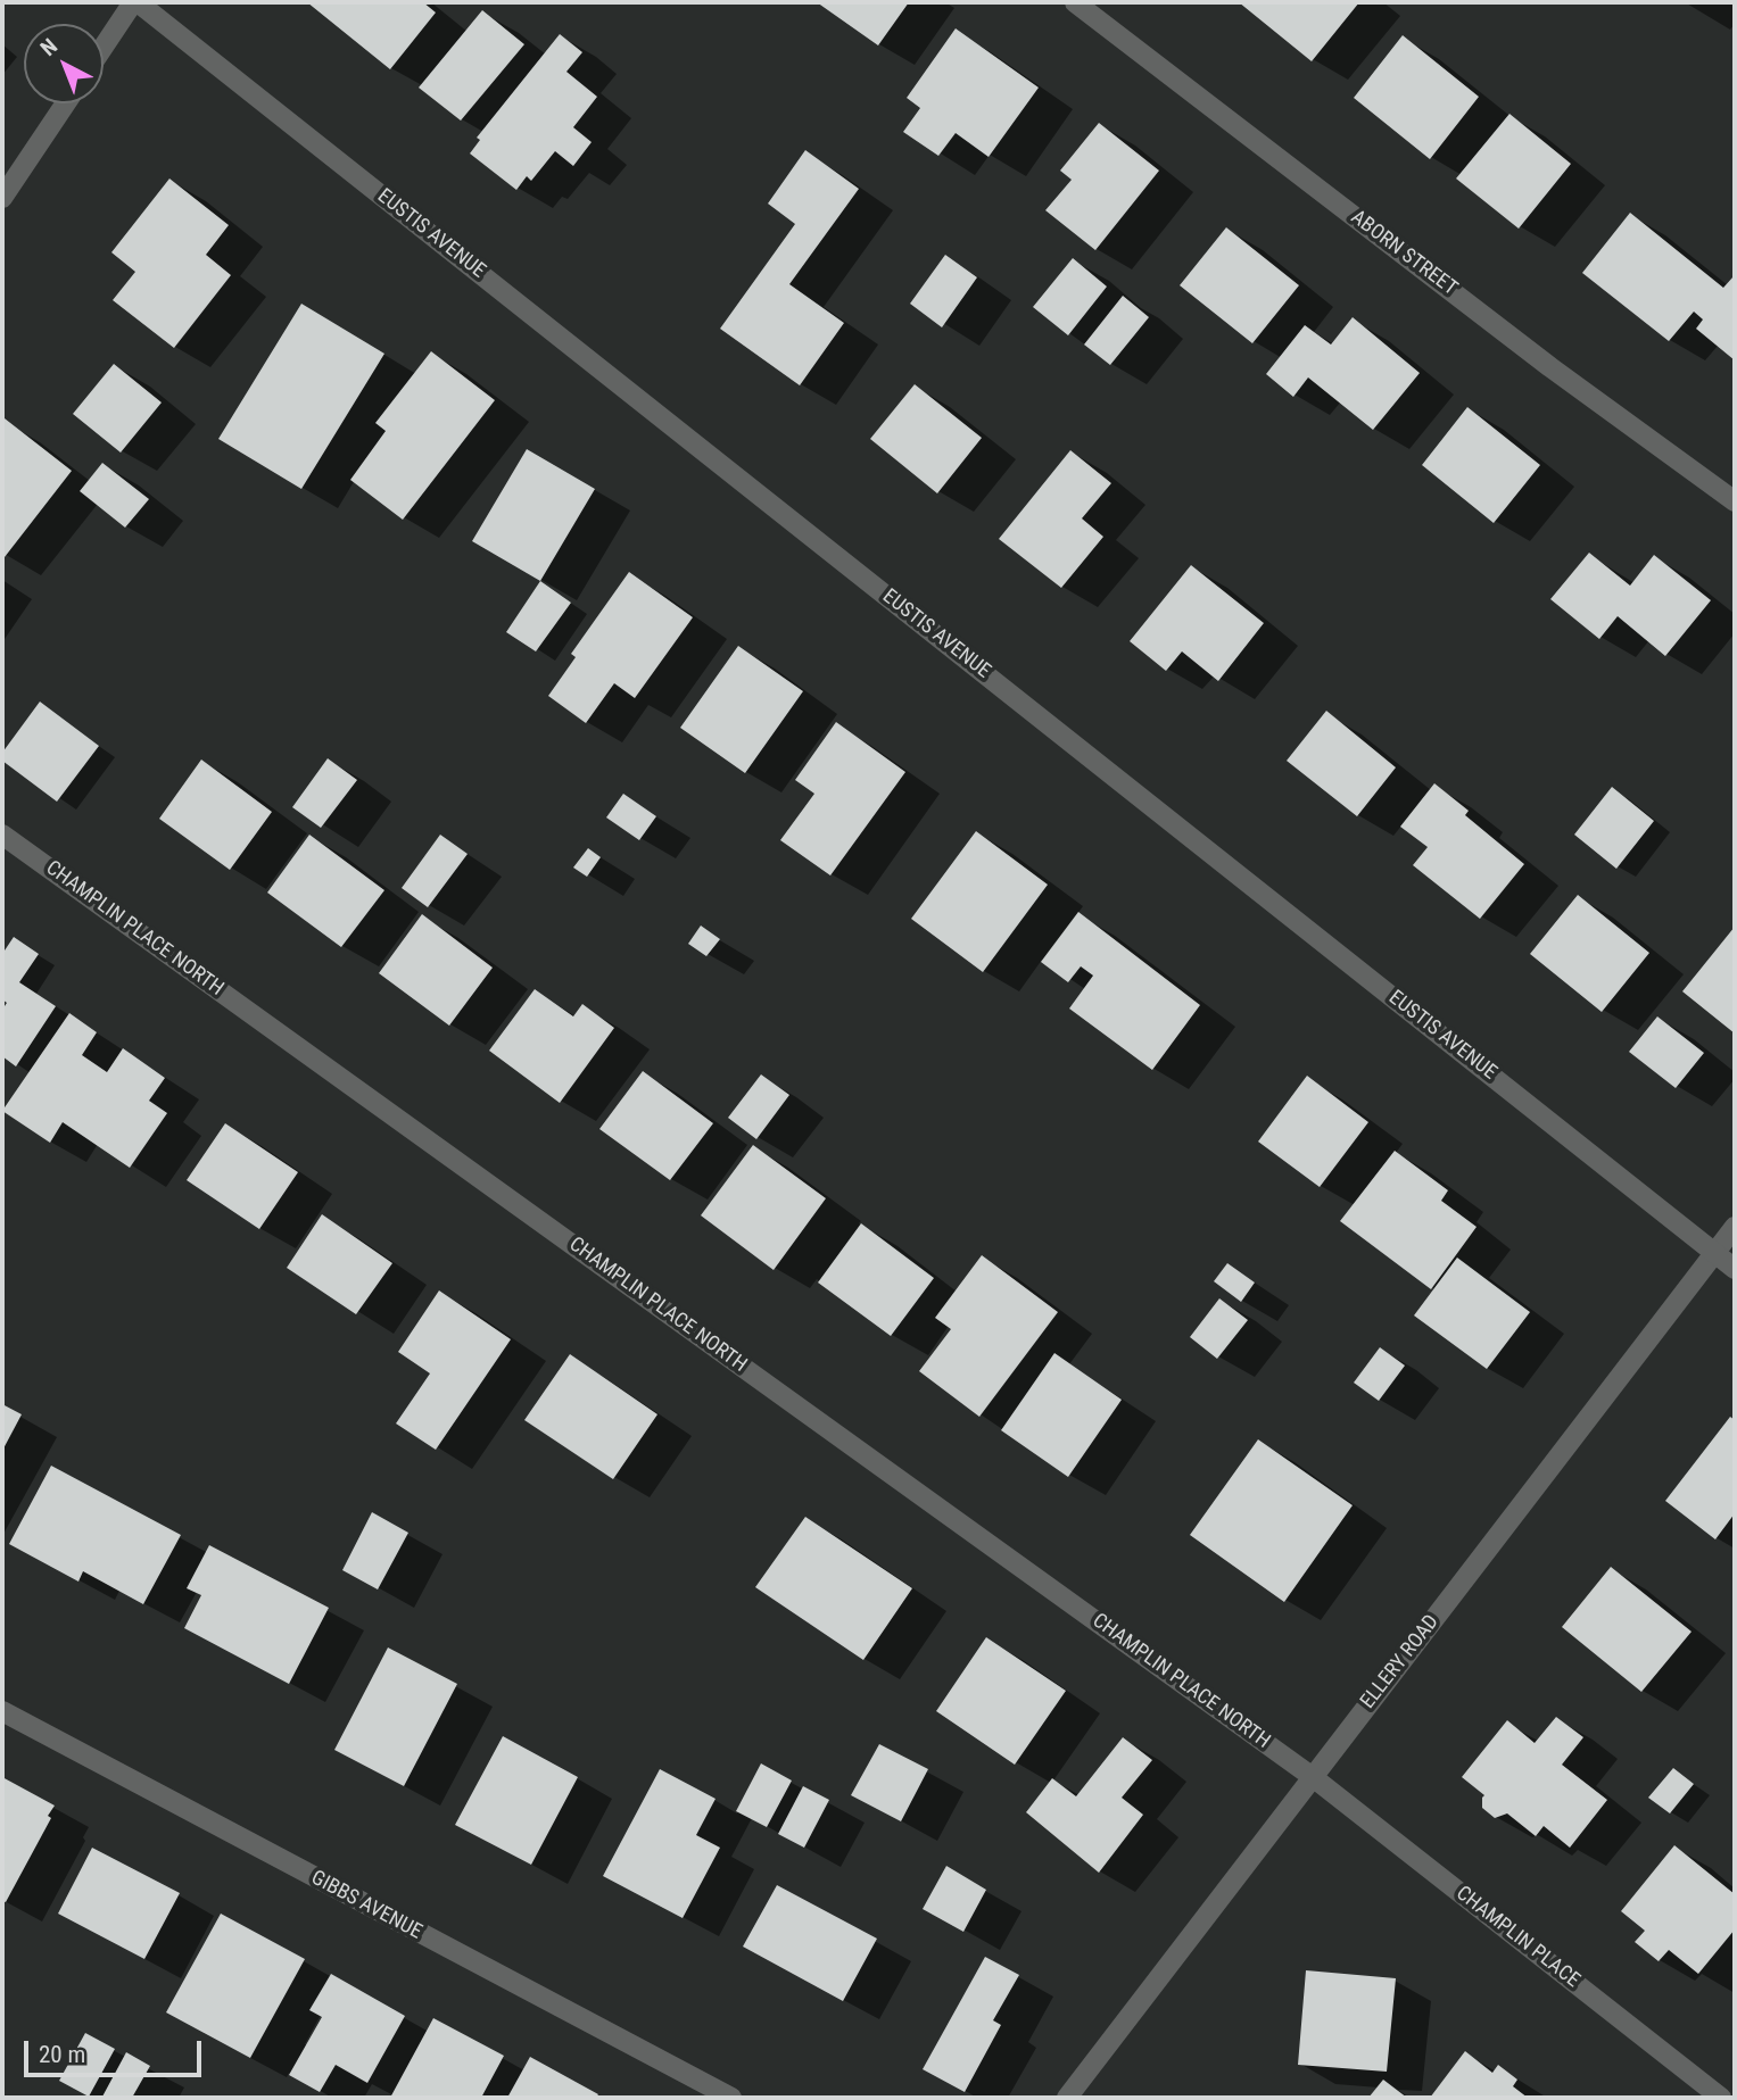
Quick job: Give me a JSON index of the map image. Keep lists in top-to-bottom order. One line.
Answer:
{"streets":{"street":["EUSTIS AVENUE","ABORN STREET","CHAMPLIN PLACE NORTH","ELLERY ROAD","GIBBS AVENUE","CHAMPLIN PLACE"]},"crossings":[["EUSTIS AVENUE","ELLERY ROAD"],["CHAMPLIN PLACE NORTH","ELLERY ROAD"],["CHAMPLIN PLACE NORTH","CHAMPLIN PLACE"],["ELLERY ROAD","CHAMPLIN PLACE"]],"scale_bar":"20 m","north":"top left"}
